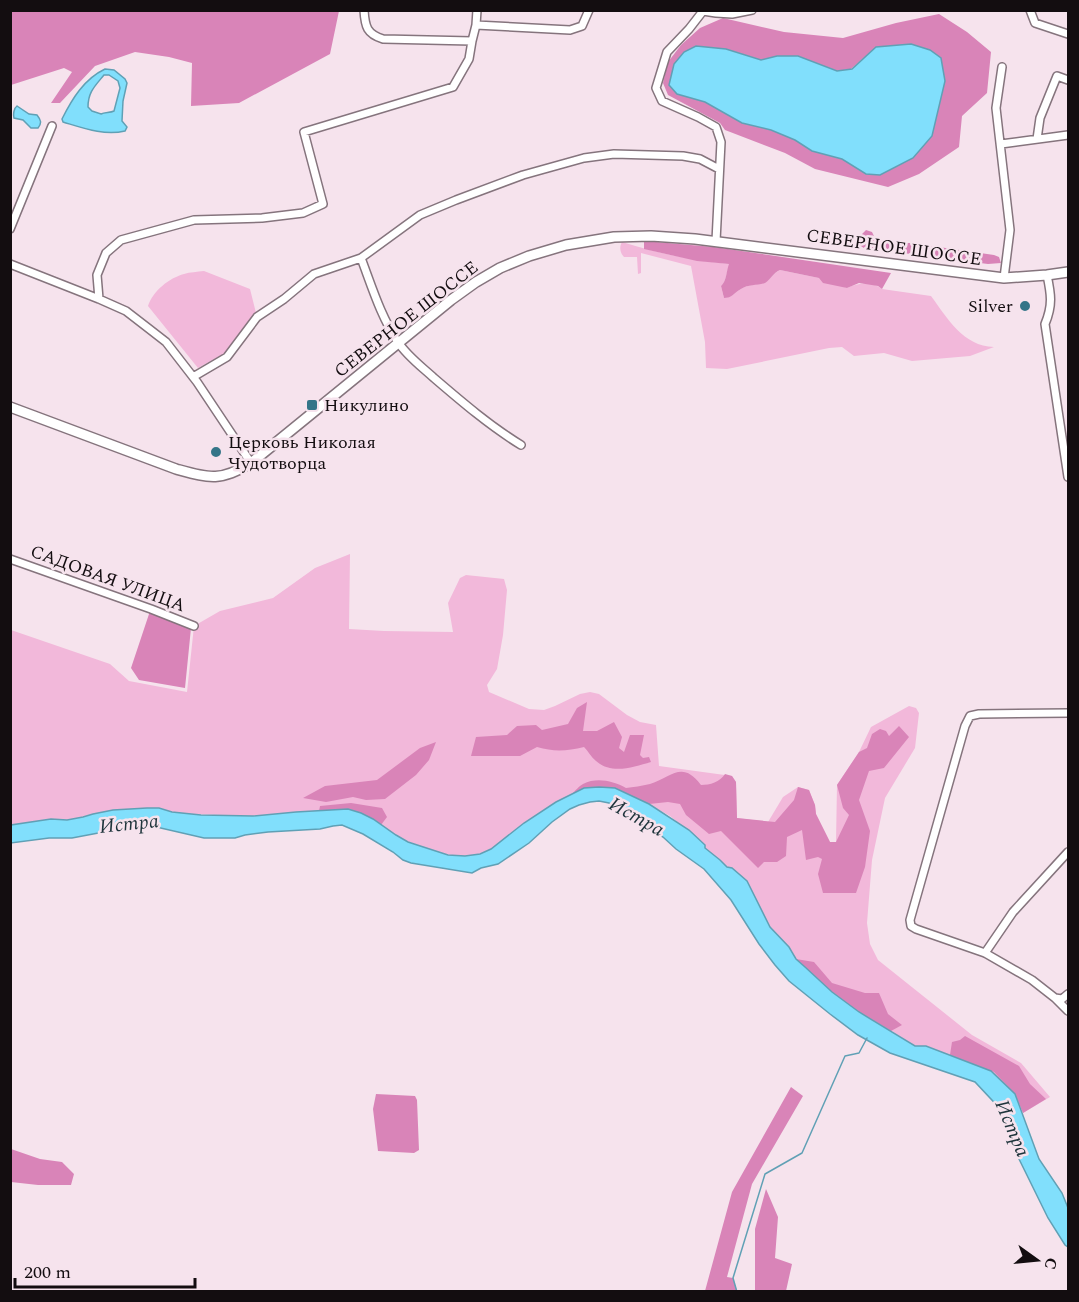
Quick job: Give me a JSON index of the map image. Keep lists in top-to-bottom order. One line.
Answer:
{"streets":{"main road":["СЕВЕРНОЕ ШОССЕ"],"street":["САДОВАЯ УЛИЦА"]},"water":["Истра"],"places":{"other":["Silver","Церковь Николая Чудотворца"],"transit":["Никулино"]},"scale_bar":"200 m","north":"right"}
